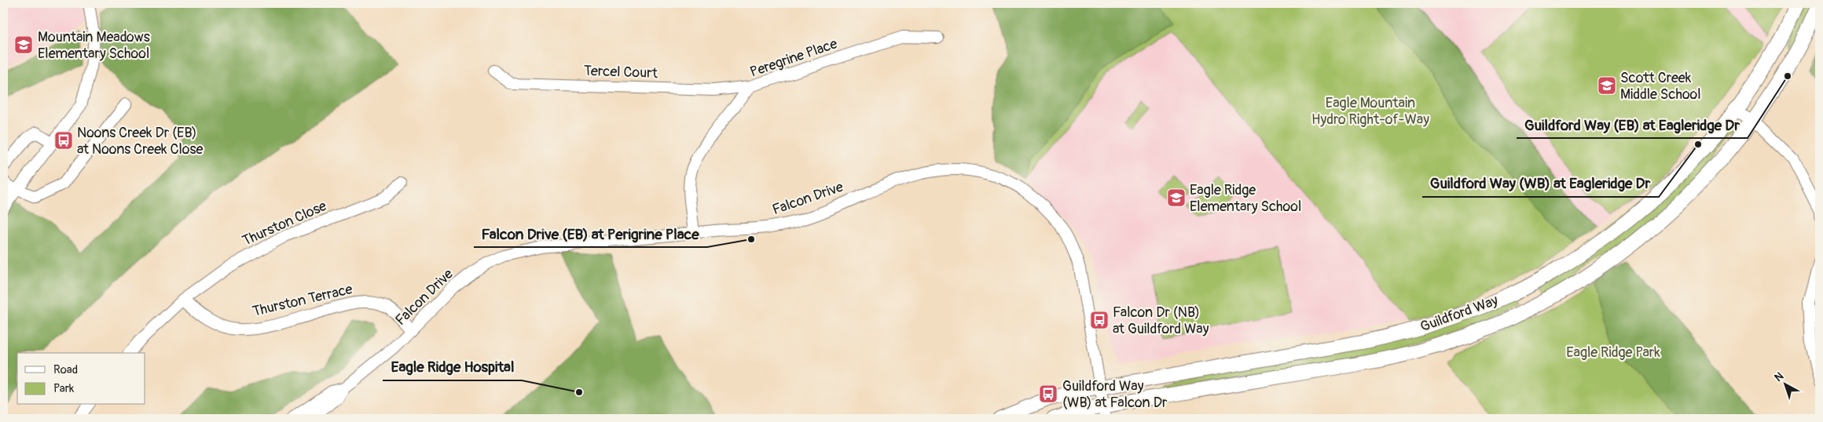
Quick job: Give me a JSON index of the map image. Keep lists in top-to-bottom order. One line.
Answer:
{"streets":{"main road":["Guildford Way"],"street":["Peregrine Place","Tercel Court","Falcon Drive","Thurston Close","Thurston Terrace"]},"crossings":[["Peregrine Place","Tercel Court"],["Peregrine Place","Falcon Drive"],["Falcon Drive","Thurston Terrace"],["Falcon Drive","Guildford Way"],["Thurston Close","Thurston Terrace"]],"parks":["Eagle Mountain Hydro Right-of-Way","Eagle Ridge Park"],"places":{"school or university":["Mountain Meadows Elementary School","Scott Creek Middle School","Eagle Ridge Elementary School"],"other":["Guildford Way (EB) at Eagleridge Dr","Guildford Way (WB) at Eagleridge Dr","Falcon Drive (EB) at Perigrine Place","Eagle Ridge Hospital"],"bus stop":["Noons Creek Dr (EB) at Noons Creek Close","Falcon Dr (NB) at Guildford Way","Guildford Way (WB) at Falcon Dr"]},"legend":["Road","Park"],"north":"top left"}
